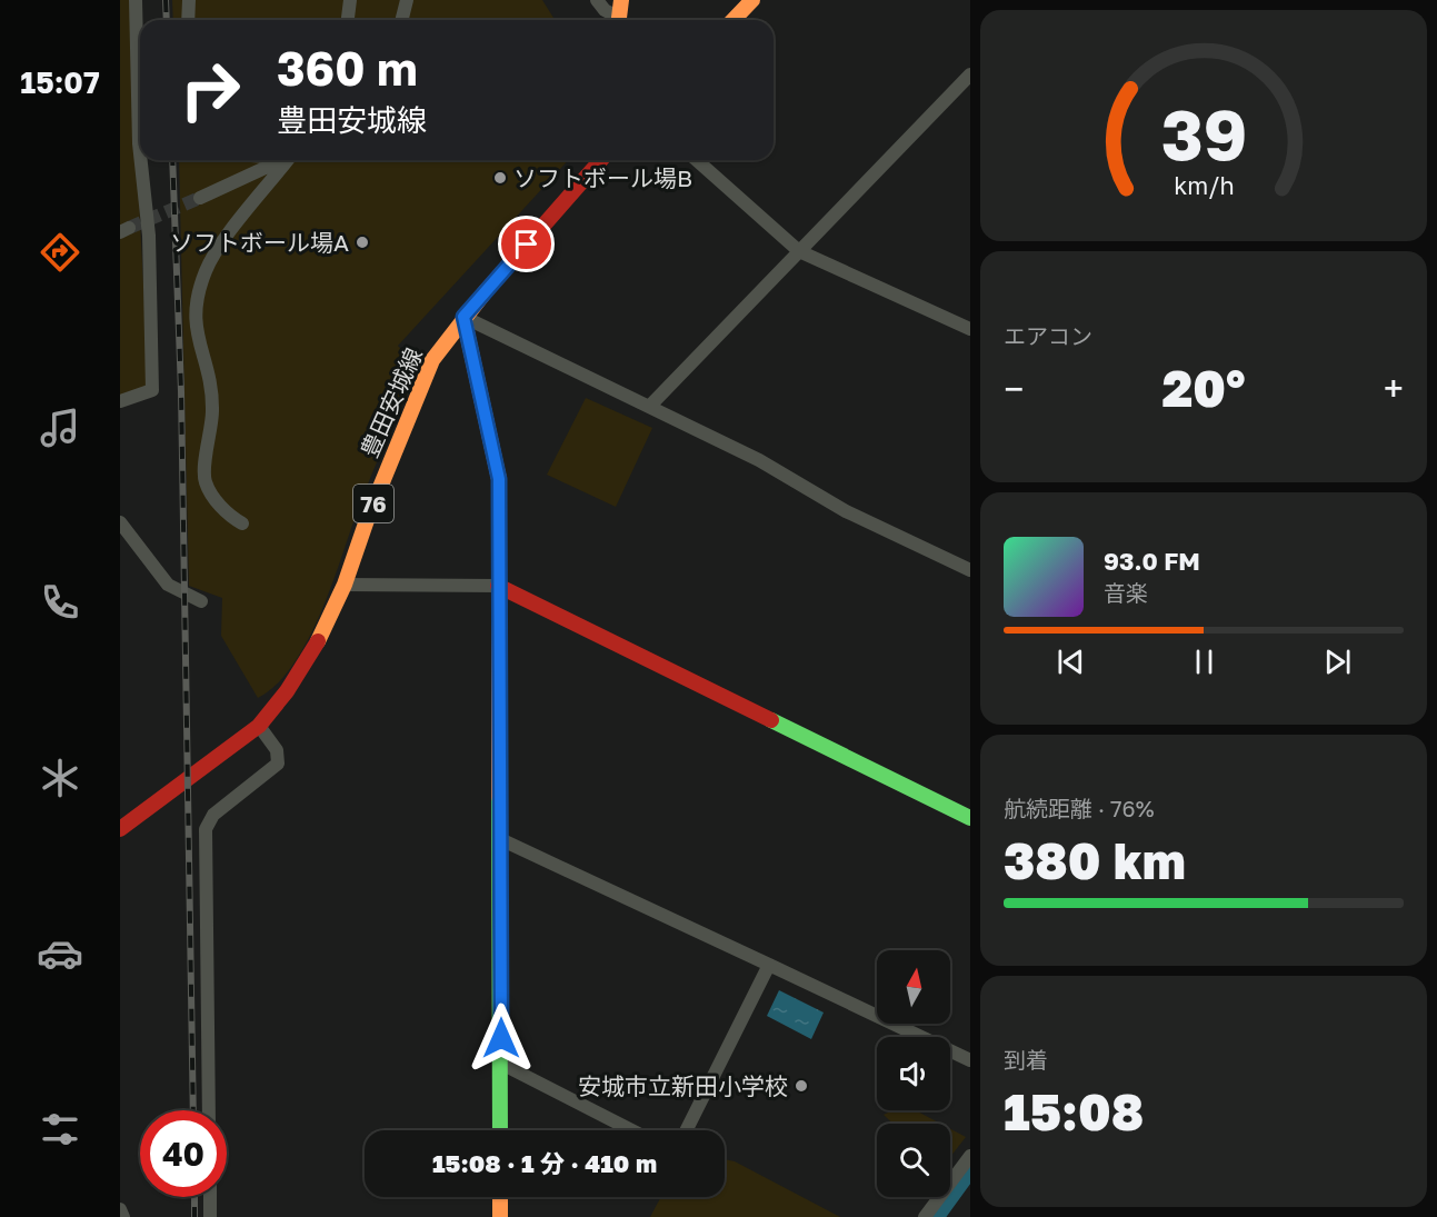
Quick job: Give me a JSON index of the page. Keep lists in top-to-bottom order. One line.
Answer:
{"streets":{"street":["豊田安城線","76"]},"places":["ソフトボール場B","ソフトボール場A","安城市立新田小学校"],"north":"top","page":{"tabs":"15:07","turn":["360 m","豊田安城線"],"tile":["エアコン",["航続距離 · 76%","380 km"],["到着","15:08"]],"heat":["−","20°","+"],"song":["93.0 FM","音楽"],"limit":"40","trip":"15:08 · 1 分 · 410 m","gauge":["39","km/h"]}}
